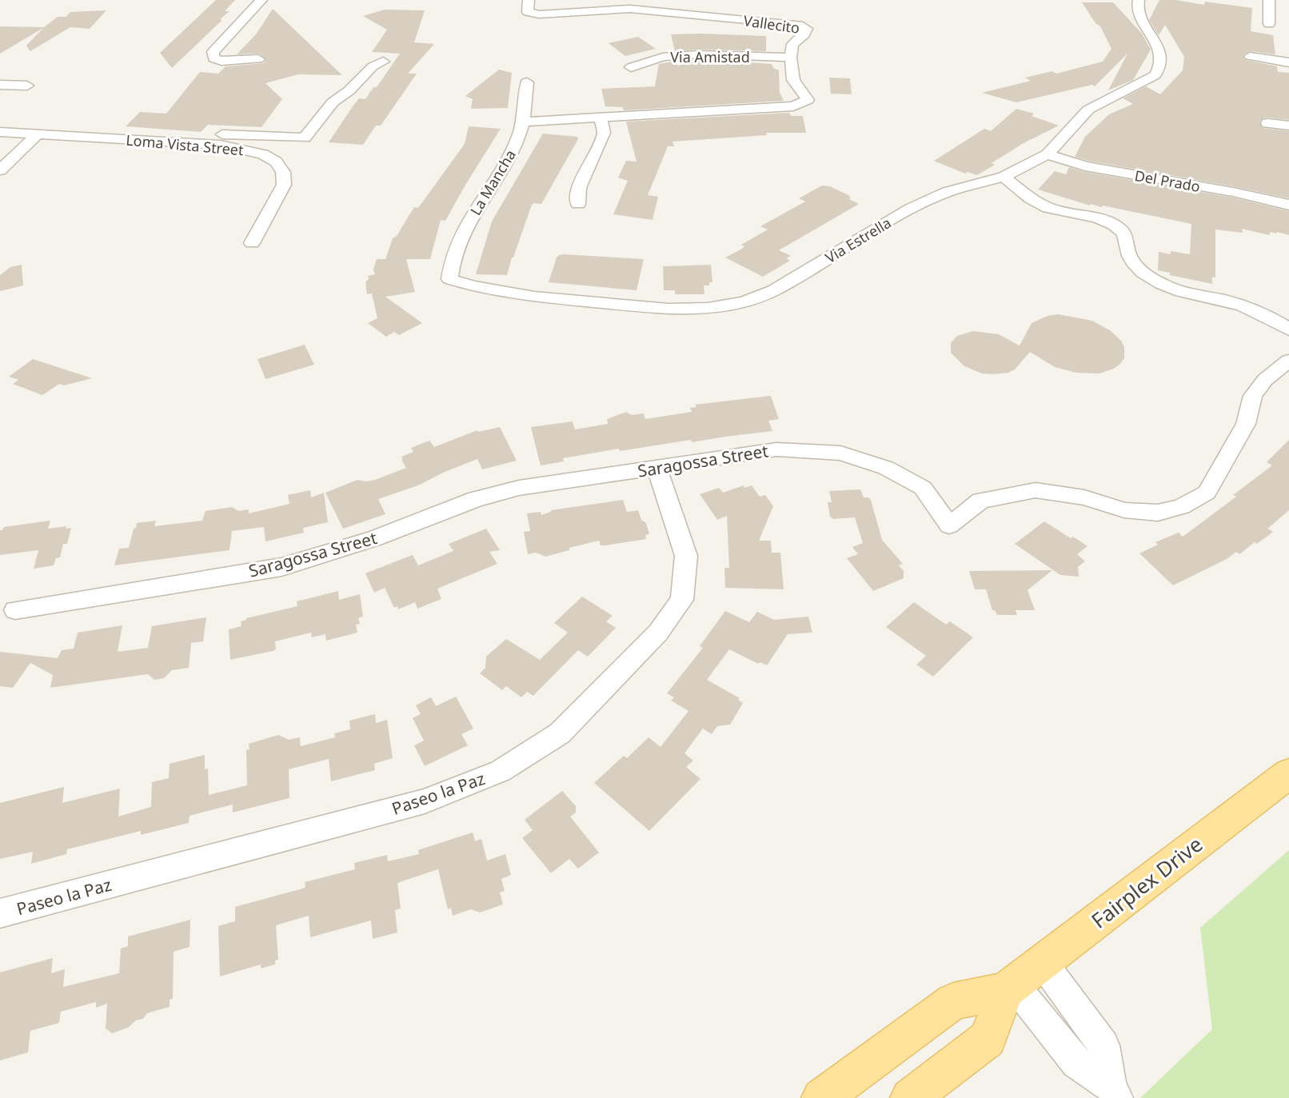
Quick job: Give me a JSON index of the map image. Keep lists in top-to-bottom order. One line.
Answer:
{"streets":{"main road":["Fairplex Drive"],"street":["Vallecito","Via Amistad","Loma Vista Street","Del Prado","La Mancha","Via Estrella","Saragossa Street","Paseo la Paz"]},"crossings":[["Vallecito","Via Amistad"],["Vallecito","La Mancha"],["Del Prado","Via Estrella"],["La Mancha","Via Estrella"],["Saragossa Street","Paseo la Paz"]]}
